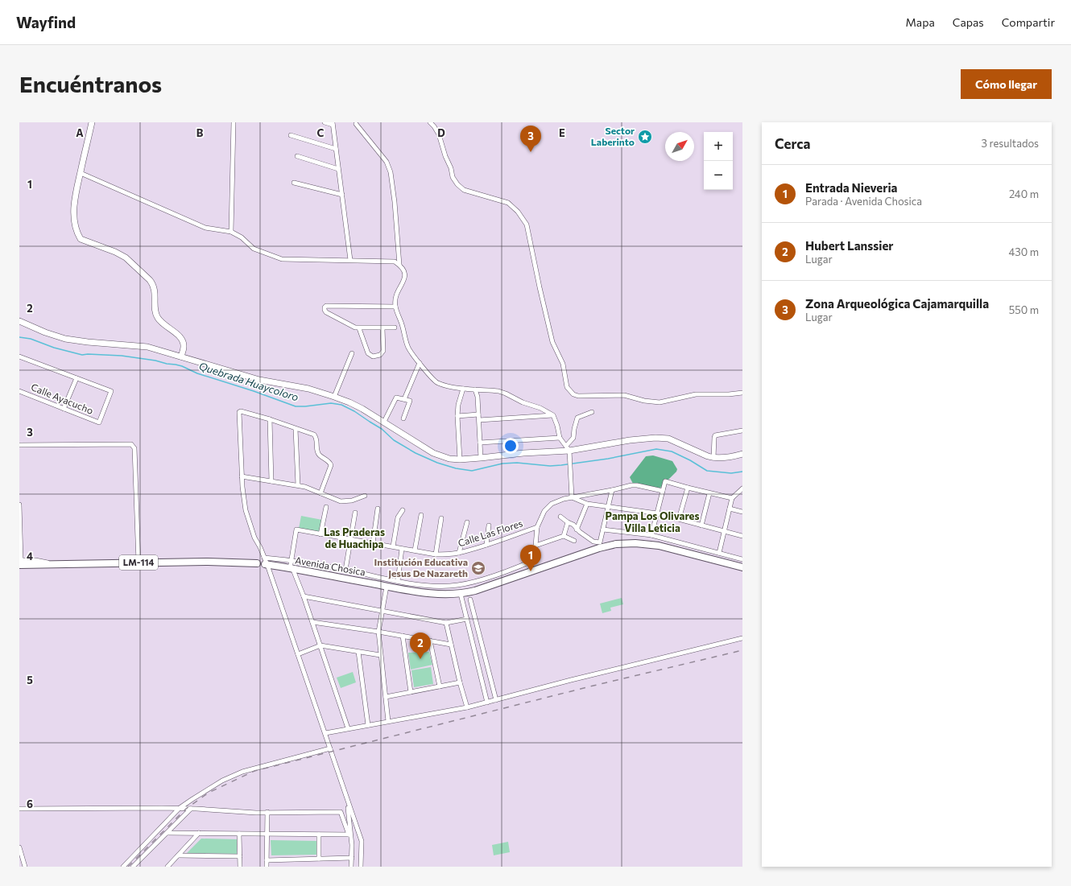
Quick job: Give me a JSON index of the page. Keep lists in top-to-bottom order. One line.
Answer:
{"streets":{"main road":["LM-114","Avenida Chosica"],"street":["Calle Ayacucho","Calle Las Flores"]},"districts":["Pampa Los Olivares Villa Leticia","Las Praderas de Huachipa"],"water":["Quebrada Huaycoloro"],"places":{"place":["Sector Laberinto"],"school or university":["Institución Educativa Jesus De Nazareth"]},"north":"top right","page":{"header":"Wayfind","nav":["Mapa","Capas","Compartir"],"buttons":"Cómo llegar","title":"Encuéntranos","heading":["Cerca","3 resultados"],"pins":["3","1","2"],"map_buttons":["+","−"],"list":[{"mark":"1","name":"Entrada Nieveria","note":"Parada · Avenida Chosica","value":"240 m"},{"mark":"2","name":"Hubert Lanssier","note":"Lugar","value":"430 m"},{"mark":"3","name":"Zona Arqueológica Cajamarquilla","note":"Lugar","value":"550 m"}]},"grid":{"columns":["A","B","C","D","E"],"rows":["1","2","3","4","5","6"]}}
